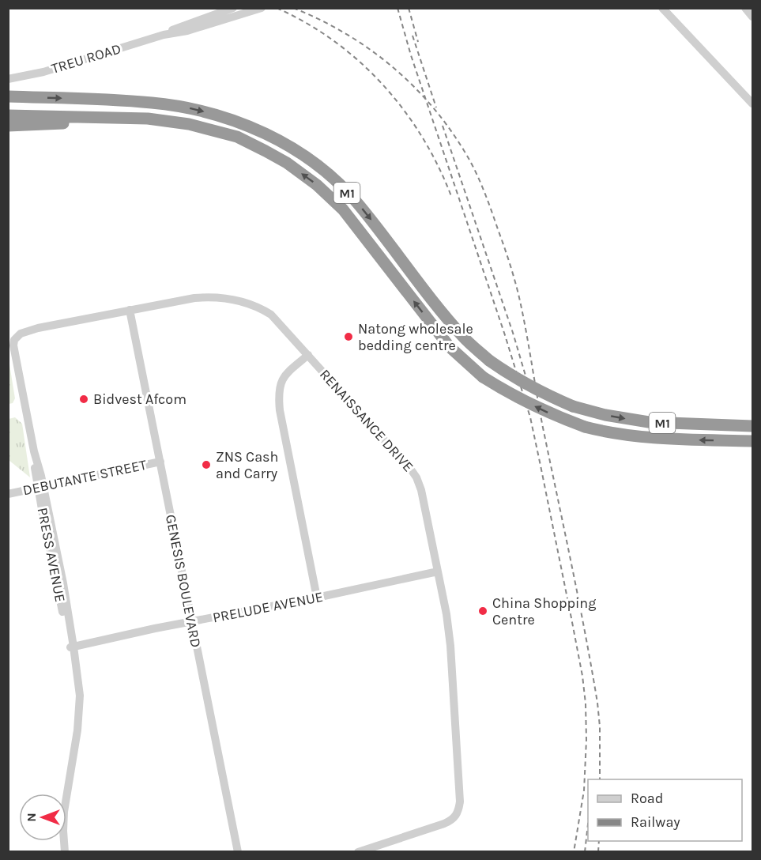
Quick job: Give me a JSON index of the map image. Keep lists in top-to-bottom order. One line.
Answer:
{"streets":{"highway":["M1"],"street":["TREU ROAD","RENAISSANCE DRIVE","DEBUTANTE STREET","PRESS AVENUE","GENESIS BOULEVARD","PRELUDE AVENUE"]},"crossings":[["RENAISSANCE DRIVE","PRESS AVENUE"],["RENAISSANCE DRIVE","GENESIS BOULEVARD"],["RENAISSANCE DRIVE","PRELUDE AVENUE"],["DEBUTANTE STREET","PRESS AVENUE"],["DEBUTANTE STREET","GENESIS BOULEVARD"],["PRESS AVENUE","PRELUDE AVENUE"],["GENESIS BOULEVARD","PRELUDE AVENUE"]],"places":["Natong wholesale bedding centre","Bidvest Afcom","ZNS Cash and Carry","China Shopping Centre"],"legend":["Road","Railway"],"north":"left"}
